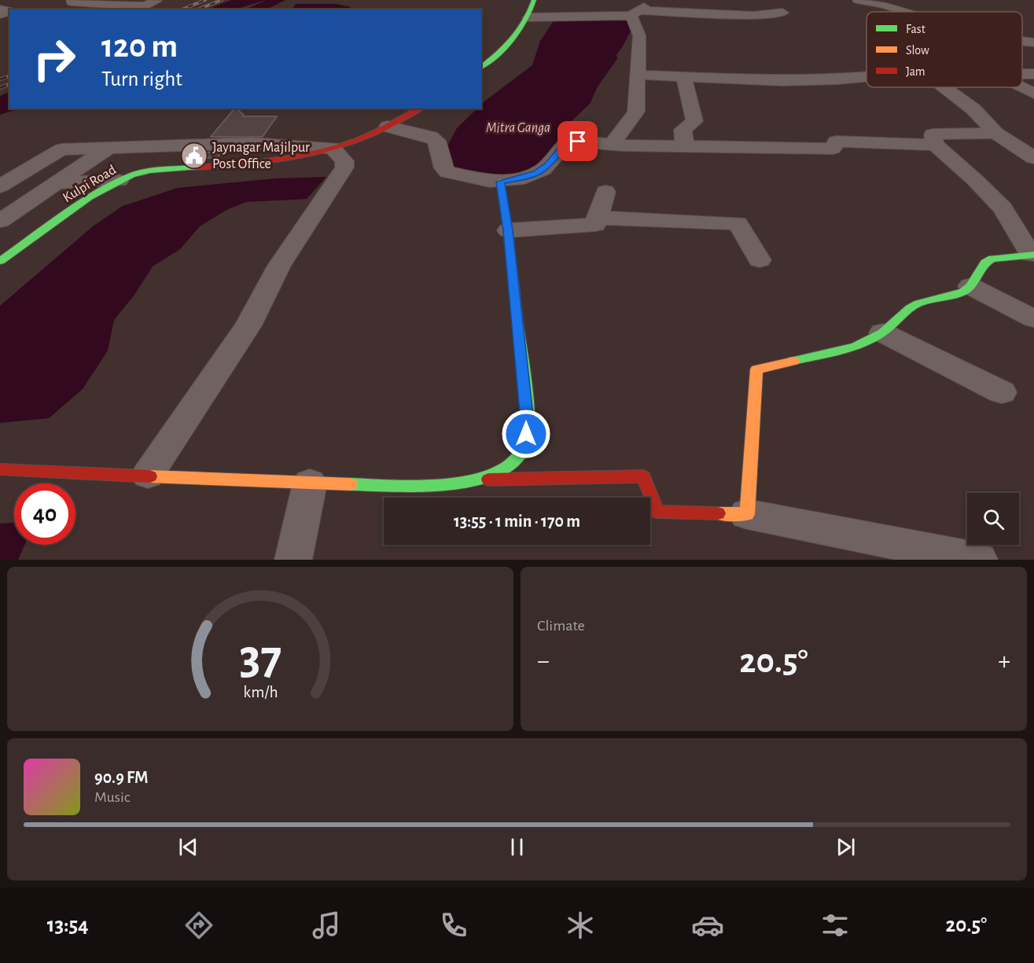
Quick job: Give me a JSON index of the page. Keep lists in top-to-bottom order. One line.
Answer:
{"streets":{"street":["Kulpi Road"]},"water":["Mitra Ganga"],"places":{"public building":["Jaynagar Majilpur Post Office"]},"legend":["Fast","Slow","Jam"],"page":{"turn":["120 m","Turn right"],"limit":"40","trip":"13:55 · 1 min · 170 m","tile":"Climate","heat":["−","20.5°","+"],"song":["90.9 FM","Music"],"tabs":["13:54","20.5°"],"gauge":["37","km/h"]}}
